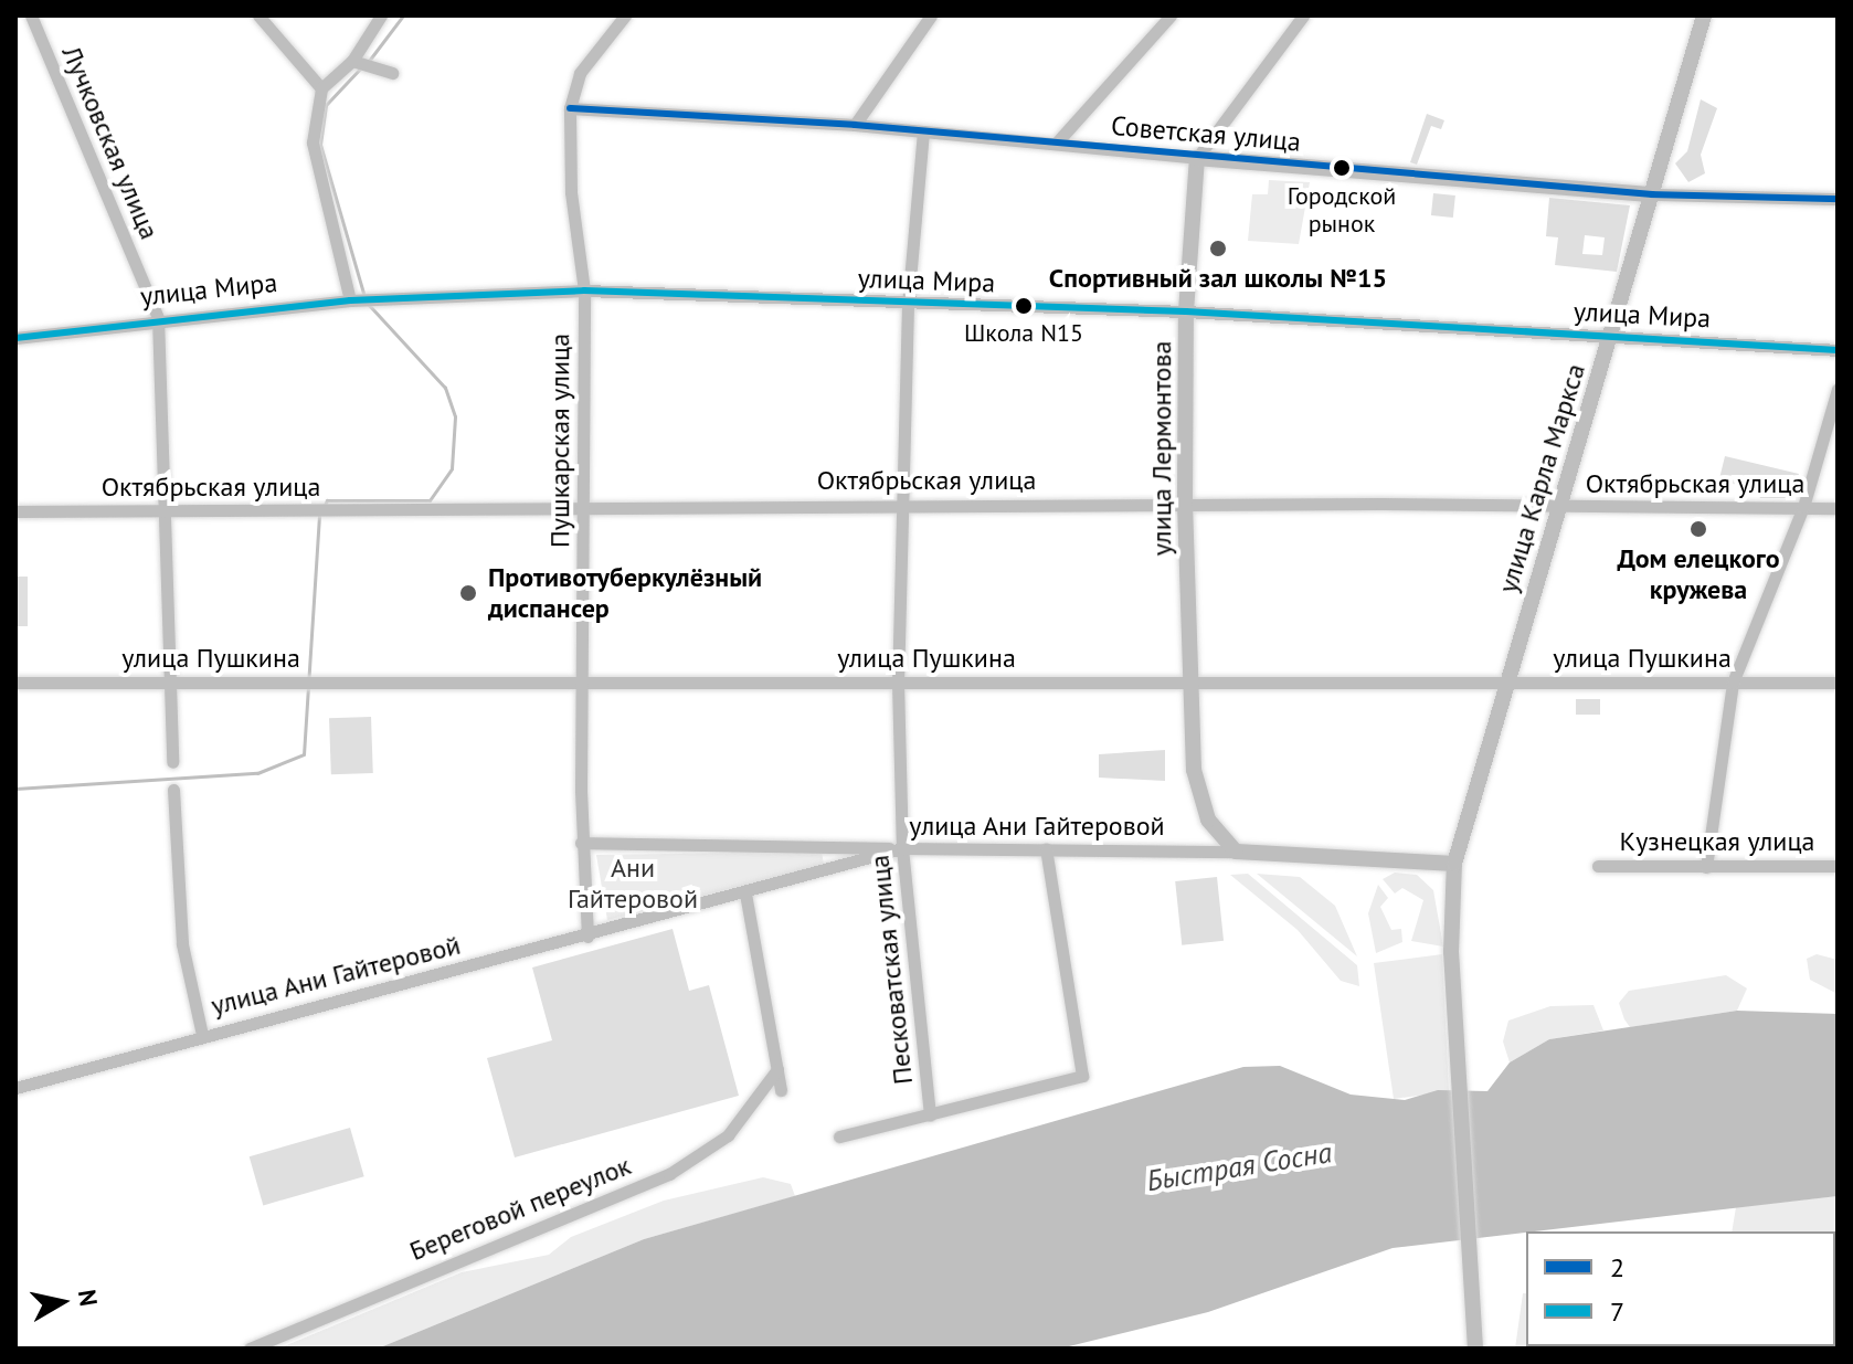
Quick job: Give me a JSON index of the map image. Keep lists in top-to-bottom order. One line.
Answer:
{"streets":{"main road":["Советская улица","улица Лермонтова","улица Карла Маркса","улица Ани Гайтеровой"],"street":["Лучковская улица","улица Мира","Пушкарская улица","Октябрьская улица","улица Пушкина","Кузнецкая улица","Песковатская улица","Береговой переулок"]},"crossings":[["Советская улица","Пушкарская улица"],["Советская улица","улица Лермонтова"],["Советская улица","улица Карла Маркса"],["Советская улица","Песковатская улица"],["Лучковская улица","улица Мира"],["Лучковская улица","Октябрьская улица"],["Лучковская улица","улица Пушкина"],["улица Мира","Пушкарская улица"],["улица Мира","улица Лермонтова"],["улица Мира","улица Карла Маркса"],["улица Мира","Песковатская улица"],["Пушкарская улица","Октябрьская улица"],["Пушкарская улица","улица Пушкина"],["Пушкарская улица","улица Ани Гайтеровой"],["улица Лермонтова","Октябрьская улица"],["улица Лермонтова","улица Пушкина"],["улица Лермонтова","улица Ани Гайтеровой"],["улица Карла Маркса","Октябрьская улица"],["улица Карла Маркса","улица Пушкина"],["улица Карла Маркса","улица Ани Гайтеровой"],["Октябрьская улица","Песковатская улица"],["улица Пушкина","Песковатская улица"],["улица Ани Гайтеровой","Песковатская улица"]],"water":["Быстрая Сосна"],"parks":["Ани Гайтеровой"],"places":["Городской рынок","Спортивный зал школы №15","Школа N15","Дом елецкого кружева","Противотуберкулёзный диспансер"],"lines":["transit line 2","transit line 7"],"legend":["2","7"],"north":"right"}
